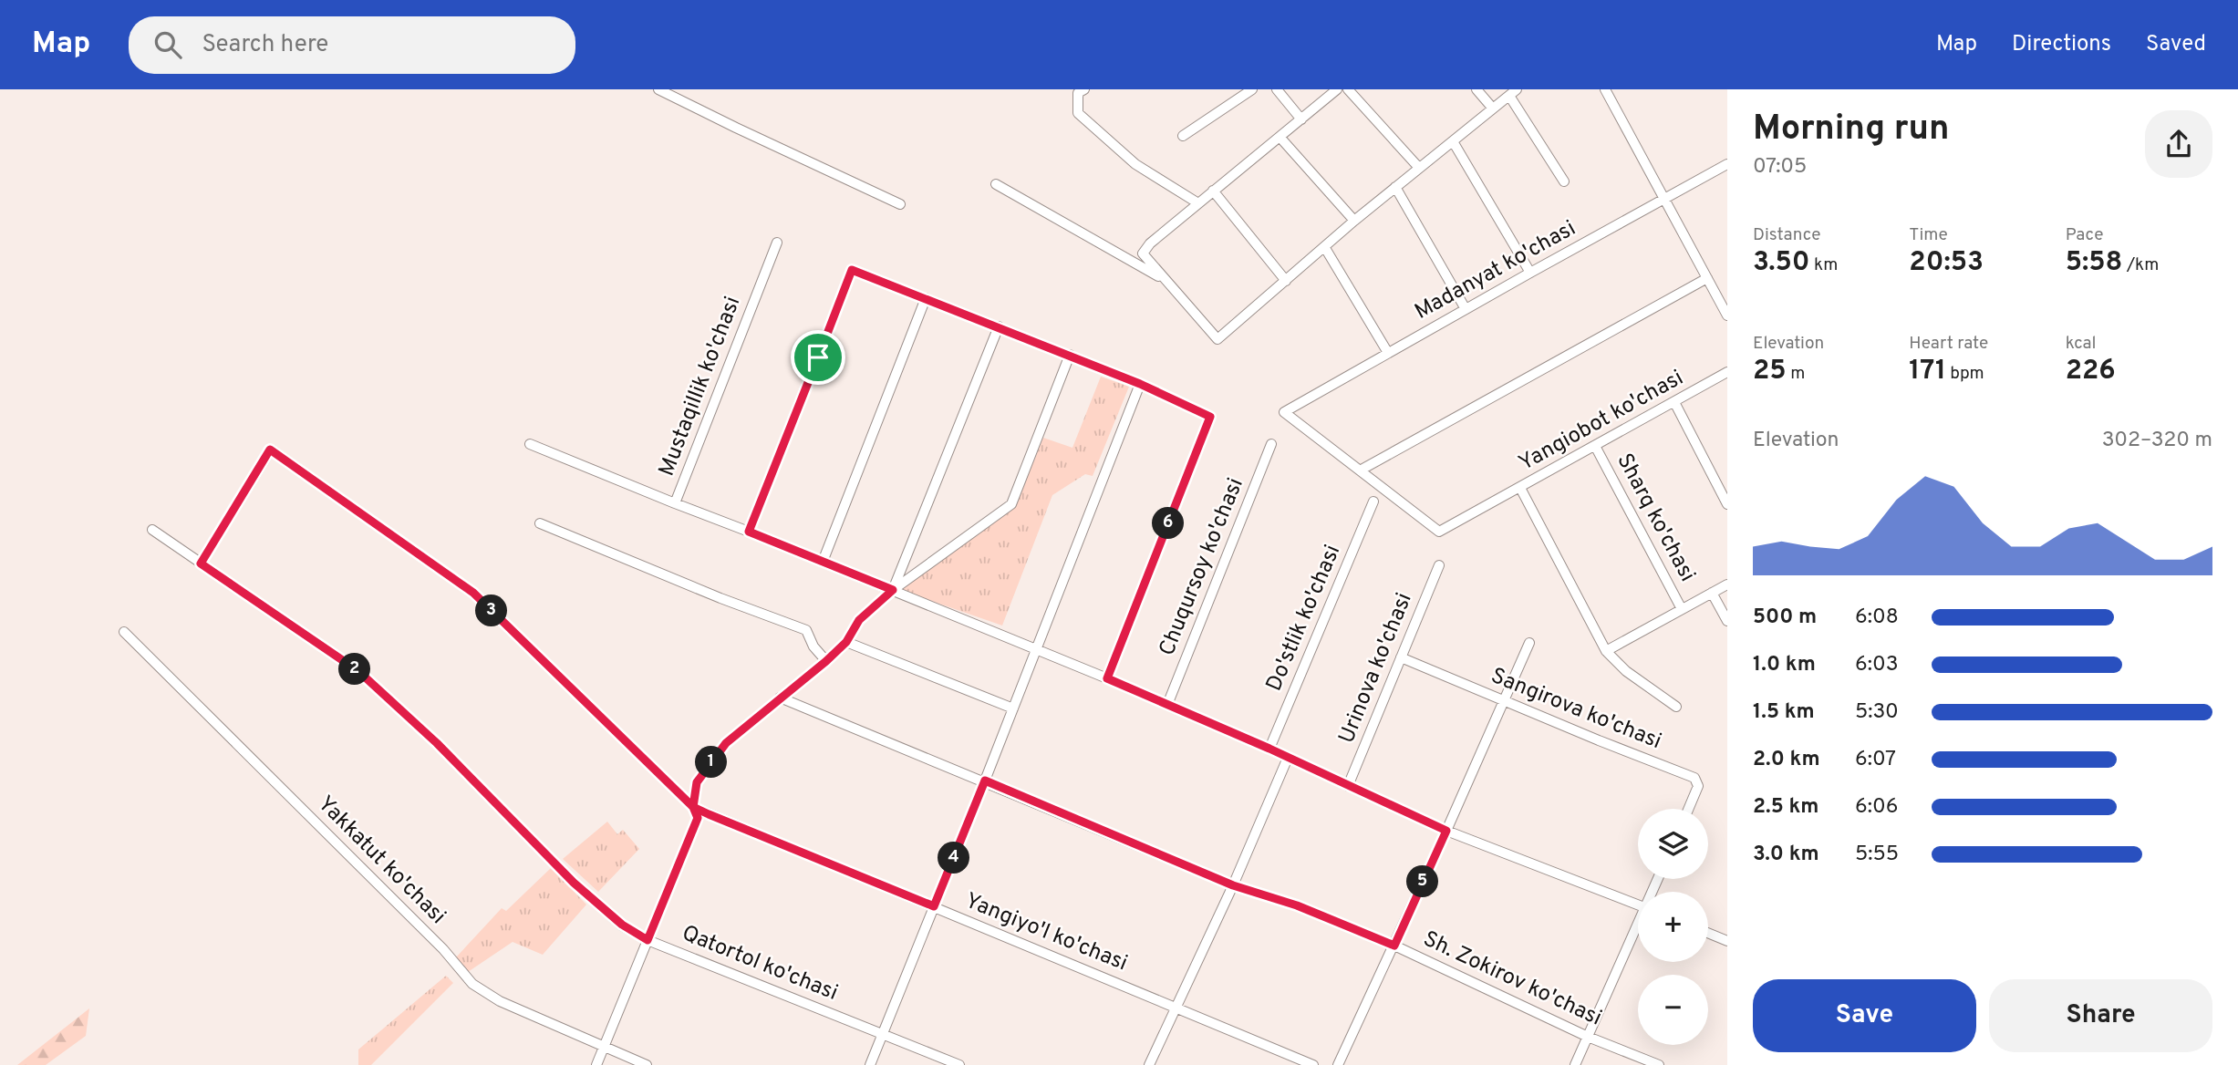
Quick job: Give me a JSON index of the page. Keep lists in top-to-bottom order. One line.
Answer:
{"streets":{"street":["Madanyat ko'chasi","Mustaqillik ko'chasi","Yangiobot ko'chasi","Sharq ko'chasi","Chuqursoy ko'chasi","Do'stlik ko'chasi","Urinova ko'chasi","Sangirova ko'chasi","Yakkatut ko'chasi","Yangiyo'l ko'chasi","Qatortol ko'chasi","Sh. Zokirov ko'chasi"]},"crossings":[["Mustaqillik ko'chasi","Chuqursoy ko'chasi"],["Mustaqillik ko'chasi","Do'stlik ko'chasi"],["Mustaqillik ko'chasi","Urinova ko'chasi"],["Yangiobot ko'chasi","Sharq ko'chasi"],["Urinova ko'chasi","Sangirova ko'chasi"],["Yangiyo'l ko'chasi","Qatortol ko'chasi"]],"page":{"header":"Map","search":"Search here","nav":["Map","Directions","Saved"],"heading":["Morning run","07:05"],"stats":[["Distance","3.50 km"],["Time","20:53"],["Pace","5:58 /km"],["Elevation","25 m"],["Heart rate","171 bpm"],["kcal","226"]],"chart":["Elevation","302–320 m"],"pins":["6","3","2","1","4","5"],"list":[{"name":"500 m","note":"6:08"},{"name":"1.0 km","note":"6:03"},{"name":"1.5 km","note":"5:30"},{"name":"2.0 km","note":"6:07"},{"name":"2.5 km","note":"6:06"},{"name":"3.0 km","note":"5:55"}],"map_buttons":["+","−"],"buttons":["Save","Share"]}}
